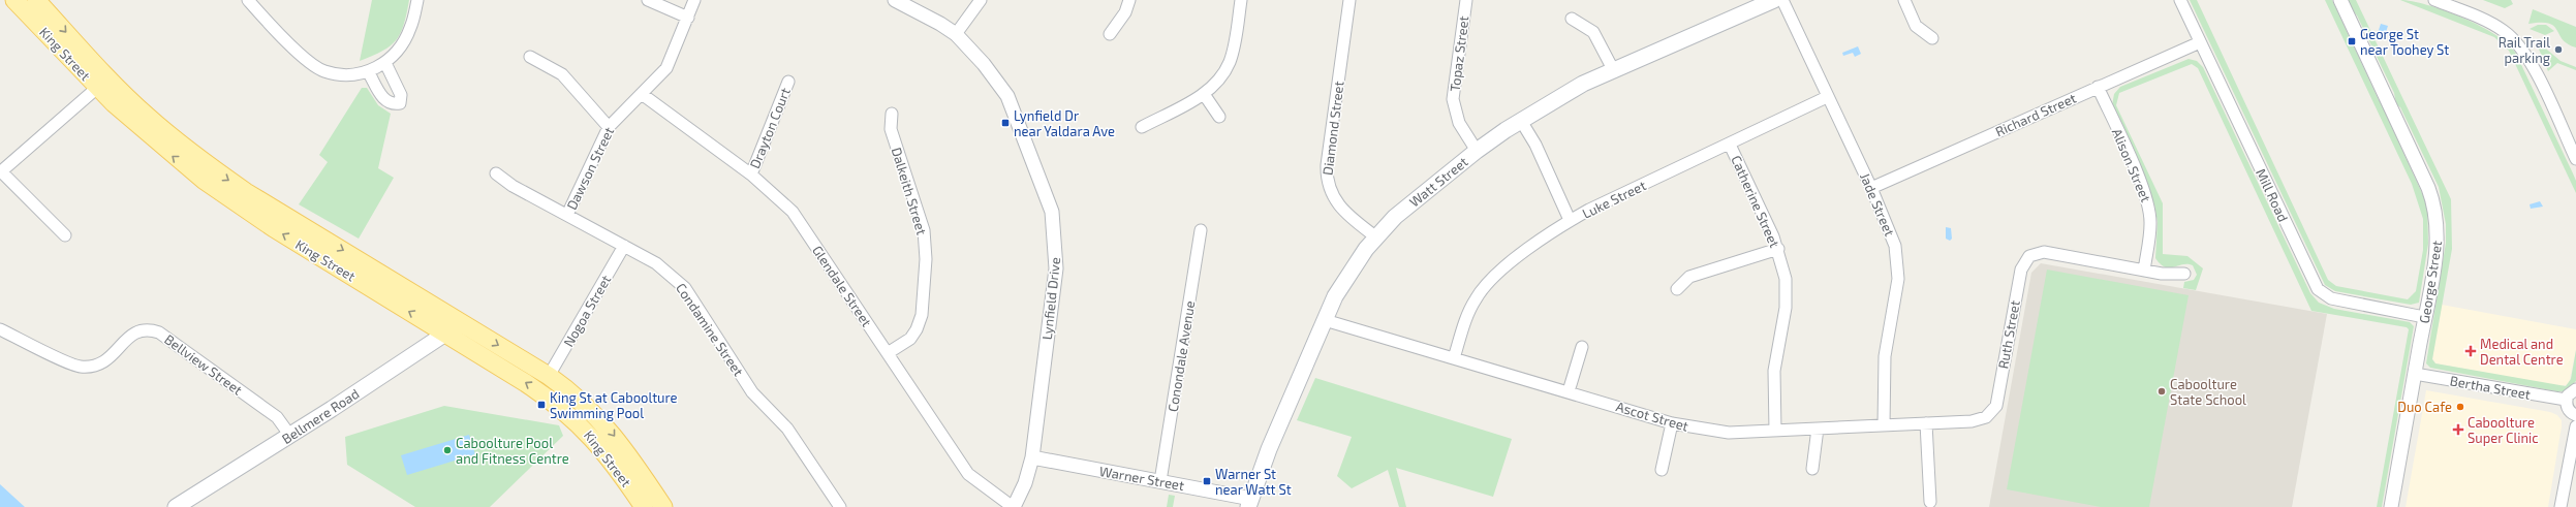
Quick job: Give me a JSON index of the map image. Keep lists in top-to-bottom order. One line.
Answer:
{"streets":{"main road":["King Street","Watt Street","Bellmere Road"],"street":["Topaz Street","Richard Street","Drayton Court","Diamond Street","Alison Street","Dawson Street","Dalkeith Street","Mill Road","Luke Street","Catherine Street","Jade Street","George Street","Glendale Street","Lynfield Drive","Nogoa Street","Condamine Street","Ruth Street","Conondale Avenue","Bellview Street","Bertha Street","Ascot Street","Warner Street"]},"crossings":[["King Street","Nogoa Street"],["King Street","Bellmere Road"],["Topaz Street","Watt Street"],["Richard Street","Alison Street"],["Richard Street","Mill Road"],["Richard Street","Jade Street"],["Drayton Court","Glendale Street"],["Diamond Street","Watt Street"],["Alison Street","Ruth Street"],["Dawson Street","Glendale Street"],["Dawson Street","Condamine Street"],["Watt Street","Ascot Street"],["Watt Street","Warner Street"],["Dalkeith Street","Glendale Street"],["Mill Road","George Street"],["Luke Street","Catherine Street"],["Luke Street","Jade Street"],["Luke Street","Ascot Street"],["Catherine Street","Ascot Street"],["Jade Street","Ascot Street"],["George Street","Bertha Street"],["Glendale Street","Lynfield Drive"],["Lynfield Drive","Warner Street"],["Nogoa Street","Condamine Street"],["Ruth Street","Ascot Street"],["Conondale Avenue","Warner Street"],["Bellview Street","Bellmere Road"]],"places":{"transit":["George St near Toohey St","Lynfield Dr near Yaldara Ave","King St at Caboolture Swimming Pool","Warner St near Watt St"],"other":["Rail Trail parking","Caboolture State School","Duo Cafe","Caboolture Pool and Fitness Centre"],"health":["Medical and Dental Centre","Caboolture Super Clinic"]}}
